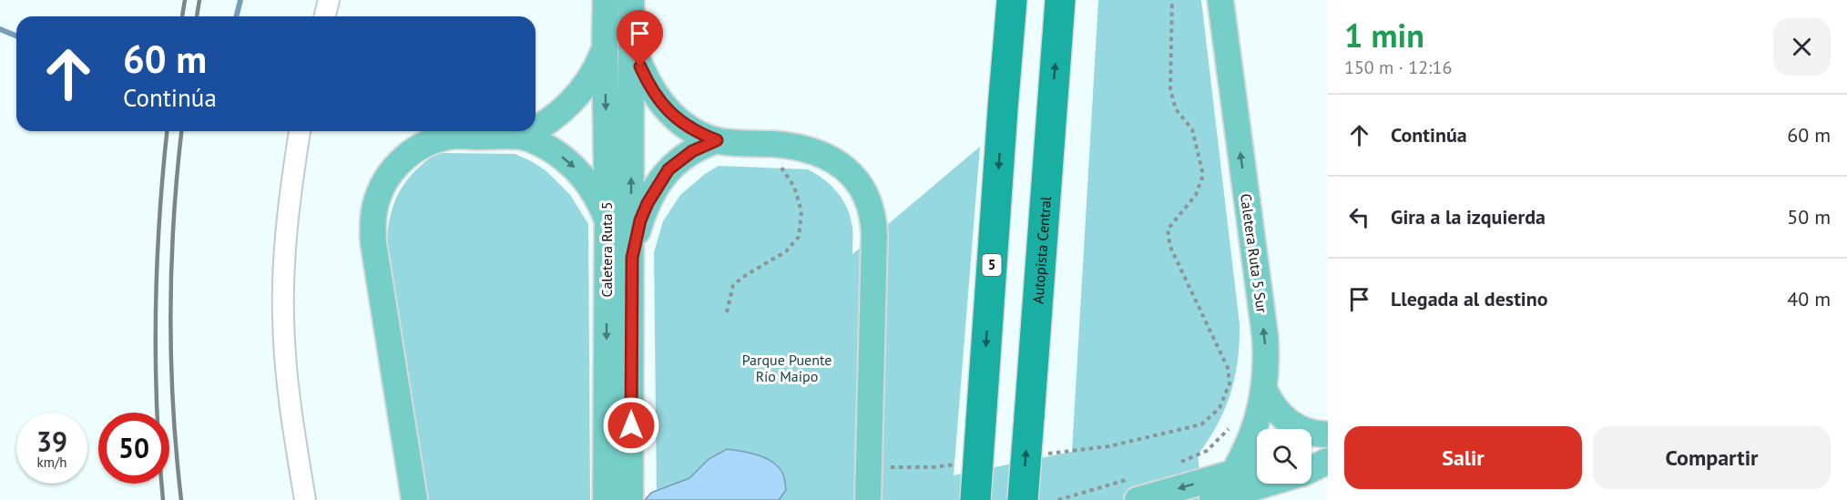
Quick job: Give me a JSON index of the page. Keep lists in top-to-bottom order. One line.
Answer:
{"streets":{"highway":["Autopista Central","5"],"main road":["Caletera Ruta 5","Caletera Ruta 5 Sur"]},"one_way":["Caletera Ruta 5 Sur"],"parks":["Parque Puente Río Maipo"],"page":{"heading":["1 min","150 m · 12:16"],"turn":["60 m","Continúa"],"list":[{"name":"Continúa","value":"60 m"},{"name":"Gira a la izquierda","value":"50 m"},{"name":"Llegada al destino","value":"40 m"}],"speed":"39 km/h","limit":"50","buttons":["Salir","Compartir"]}}
